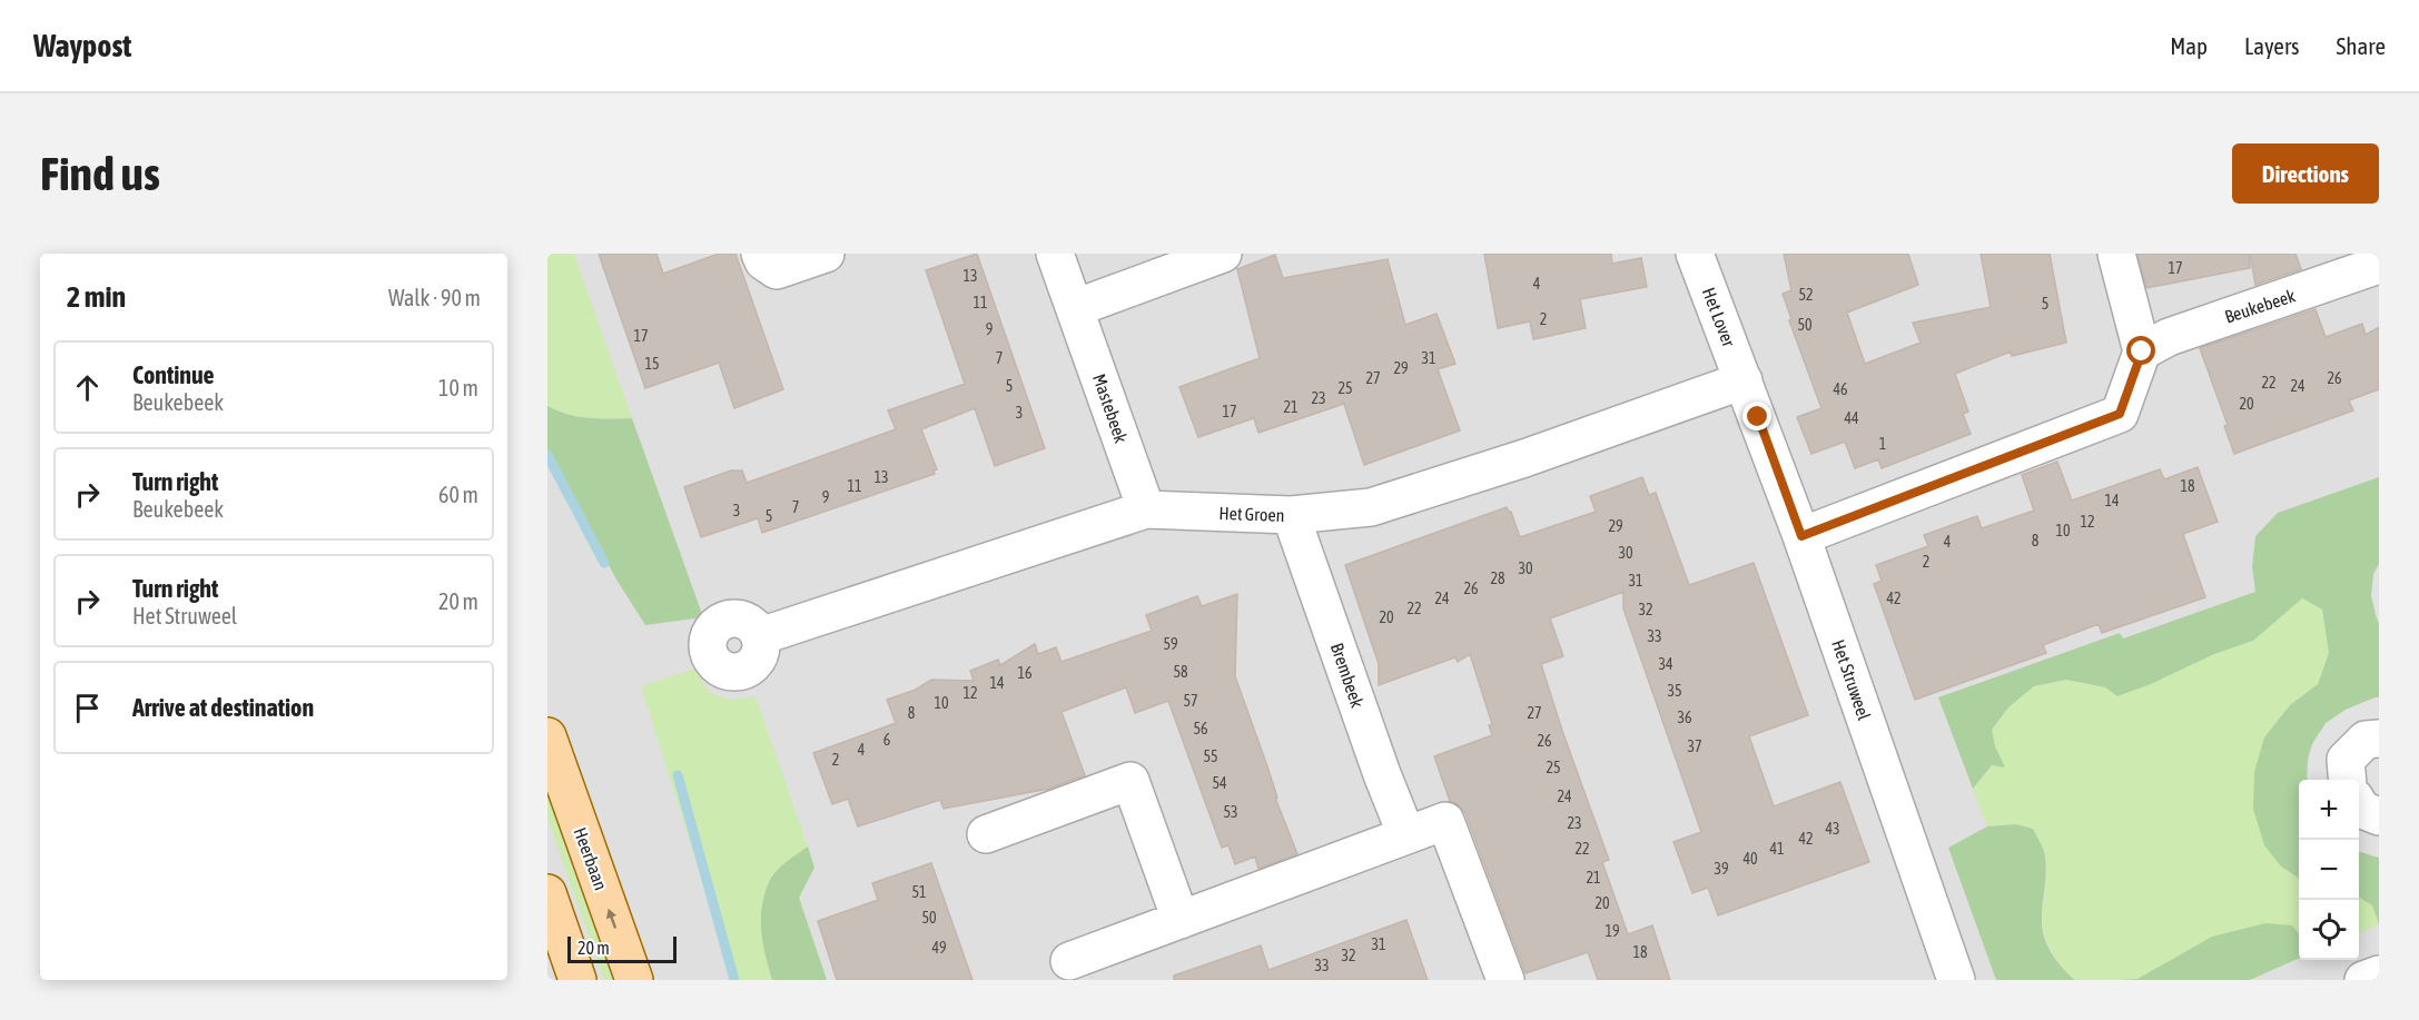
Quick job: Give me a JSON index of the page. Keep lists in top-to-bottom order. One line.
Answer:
{"streets":{"main road":["Heerbaan"],"street":["Beukebeek","Het Lover","Mastebeek","Het Groen","Brembeek","Het Struweel"]},"crossings":[["Het Lover","Het Groen"],["Het Lover","Het Struweel"],["Mastebeek","Het Groen"],["Het Groen","Brembeek"],["Het Groen","Het Struweel"]],"house_numbers":["17","13","4","52","11","5","2","50","9","17","7","31","15","29","27","26","22","5","24","25","46","23","20","21","17","3","44","1","13","11","18","9","14","7","3","5","12","29","10","8","4","30","2","30","28","31","26","24","42","22","32","20","33","59","34","58","16","14","35","12","57","10","8","27","36","56","6","26","37","4","55","2","25","54","24","53","23","43","42","22","41","40","39","21","51","20","50","19","31","49","18","32","33"],"scale_bar":"20 m","page":{"header":"Waypost","nav":["Map","Layers","Share"],"buttons":"Directions","title":"Find us","heading":["2 min","Walk · 90 m"],"list":[["Continue","Beukebeek","10 m"],["Turn right","Beukebeek","60 m"],["Turn right","Het Struweel","20 m"],"Arrive at destination"],"map_buttons":["+","−"],"scale":"20 m"}}
